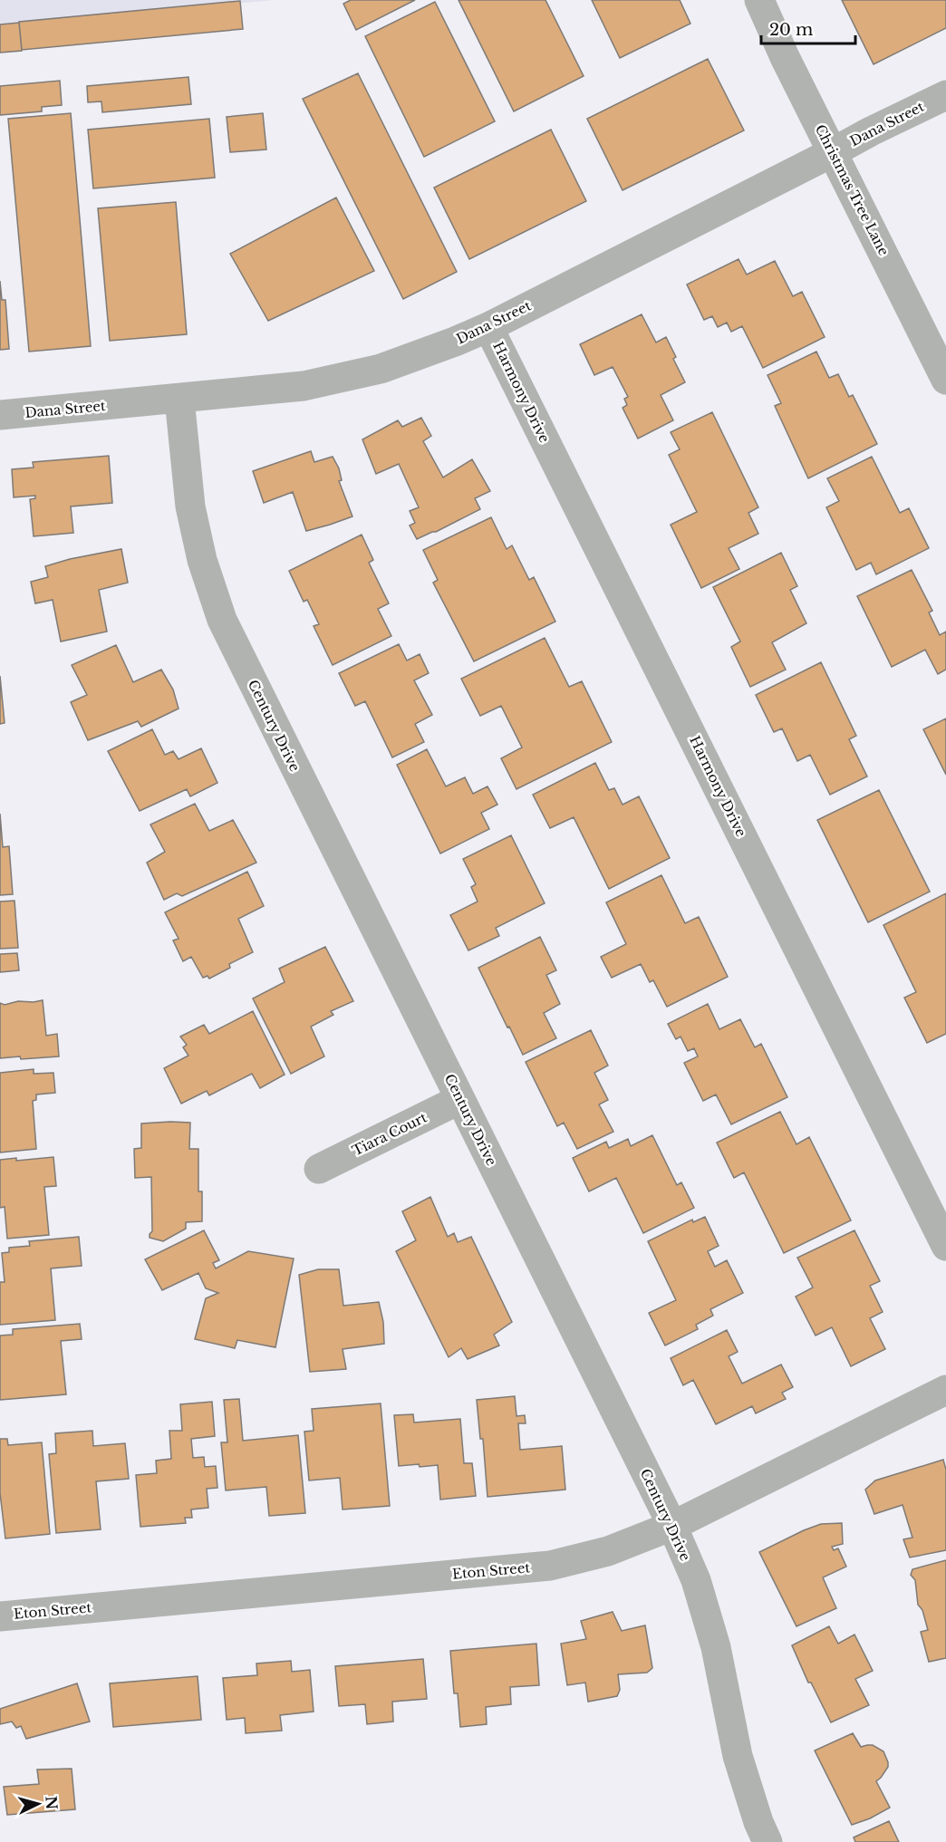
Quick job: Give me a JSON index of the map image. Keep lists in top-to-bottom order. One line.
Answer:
{"streets":{"street":["Dana Street","Christmas Tree Lane","Harmony Drive","Century Drive","Tiara Court","Eton Street"]},"crossings":[["Dana Street","Christmas Tree Lane"],["Dana Street","Harmony Drive"],["Dana Street","Century Drive"],["Century Drive","Tiara Court"],["Century Drive","Eton Street"]],"scale_bar":"20 m","north":"right"}
